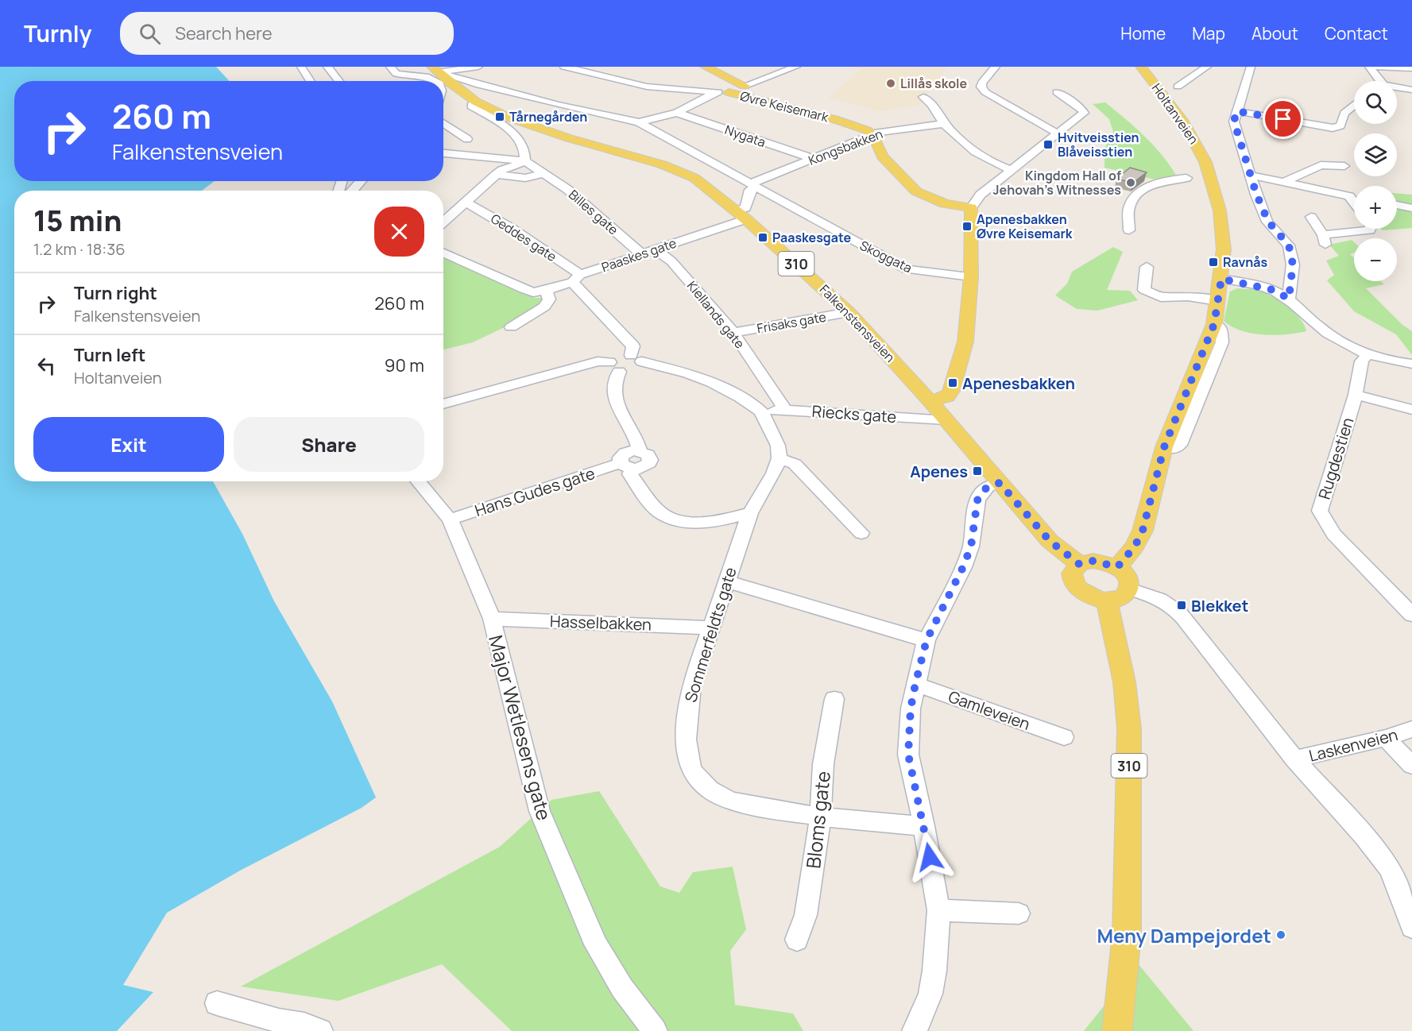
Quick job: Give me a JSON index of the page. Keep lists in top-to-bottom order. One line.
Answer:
{"streets":{"main road":["Øvre Keisemark","Holtanveien","310","Falkenstensveien"],"street":["Nygata","Kongsbakken","Billes gate","Geddes gate","Paaskes gate","Skoggata","Kiellands gate","Frisaks gate","Riecks gate","Rugdestien","Hans Gudes gate","Hasselbakken","Sommerfeldts gate","Gamleveien","Major Wetlesens gate","Laskenveien","Bloms gate"]},"crossings":[["Øvre Keisemark","Kongsbakken"],["Holtanveien","310"],["Holtanveien","Falkenstensveien"],["Nygata","Kongsbakken"],["Kongsbakken","Skoggata"],["Billes gate","Paaskes gate"],["Geddes gate","Paaskes gate"],["Paaskes gate","Kiellands gate"],["Paaskes gate","Falkenstensveien"],["310","Falkenstensveien"],["Kiellands gate","Frisaks gate"],["Kiellands gate","Riecks gate"],["Frisaks gate","Falkenstensveien"],["Falkenstensveien","Riecks gate"],["Hans Gudes gate","Major Wetlesens gate"],["Hasselbakken","Sommerfeldts gate"],["Hasselbakken","Major Wetlesens gate"],["Sommerfeldts gate","Bloms gate"]],"places":{"other":["Lillås skole","Kingdom Hall of Jehovah's Witnesses","Meny Dampejordet"],"transit":["Tårnegården","Hvitveisstien Blåveisstien","Apenesbakken Øvre Keisemark","Paaskesgate","Ravnås","Apenesbakken","Apenes","Blekket"]},"page":{"header":"Turnly","search":"Search here","nav":["Home","Map","About","Contact"],"map_buttons":["+","−"],"turn":["260 m","Falkenstensveien"],"heading":["15 min","1.2 km · 18:36"],"list":[{"name":"Turn right","note":"Falkenstensveien","value":"260 m"},{"name":"Turn left","note":"Holtanveien","value":"90 m"}],"buttons":["Exit","Share"]}}
